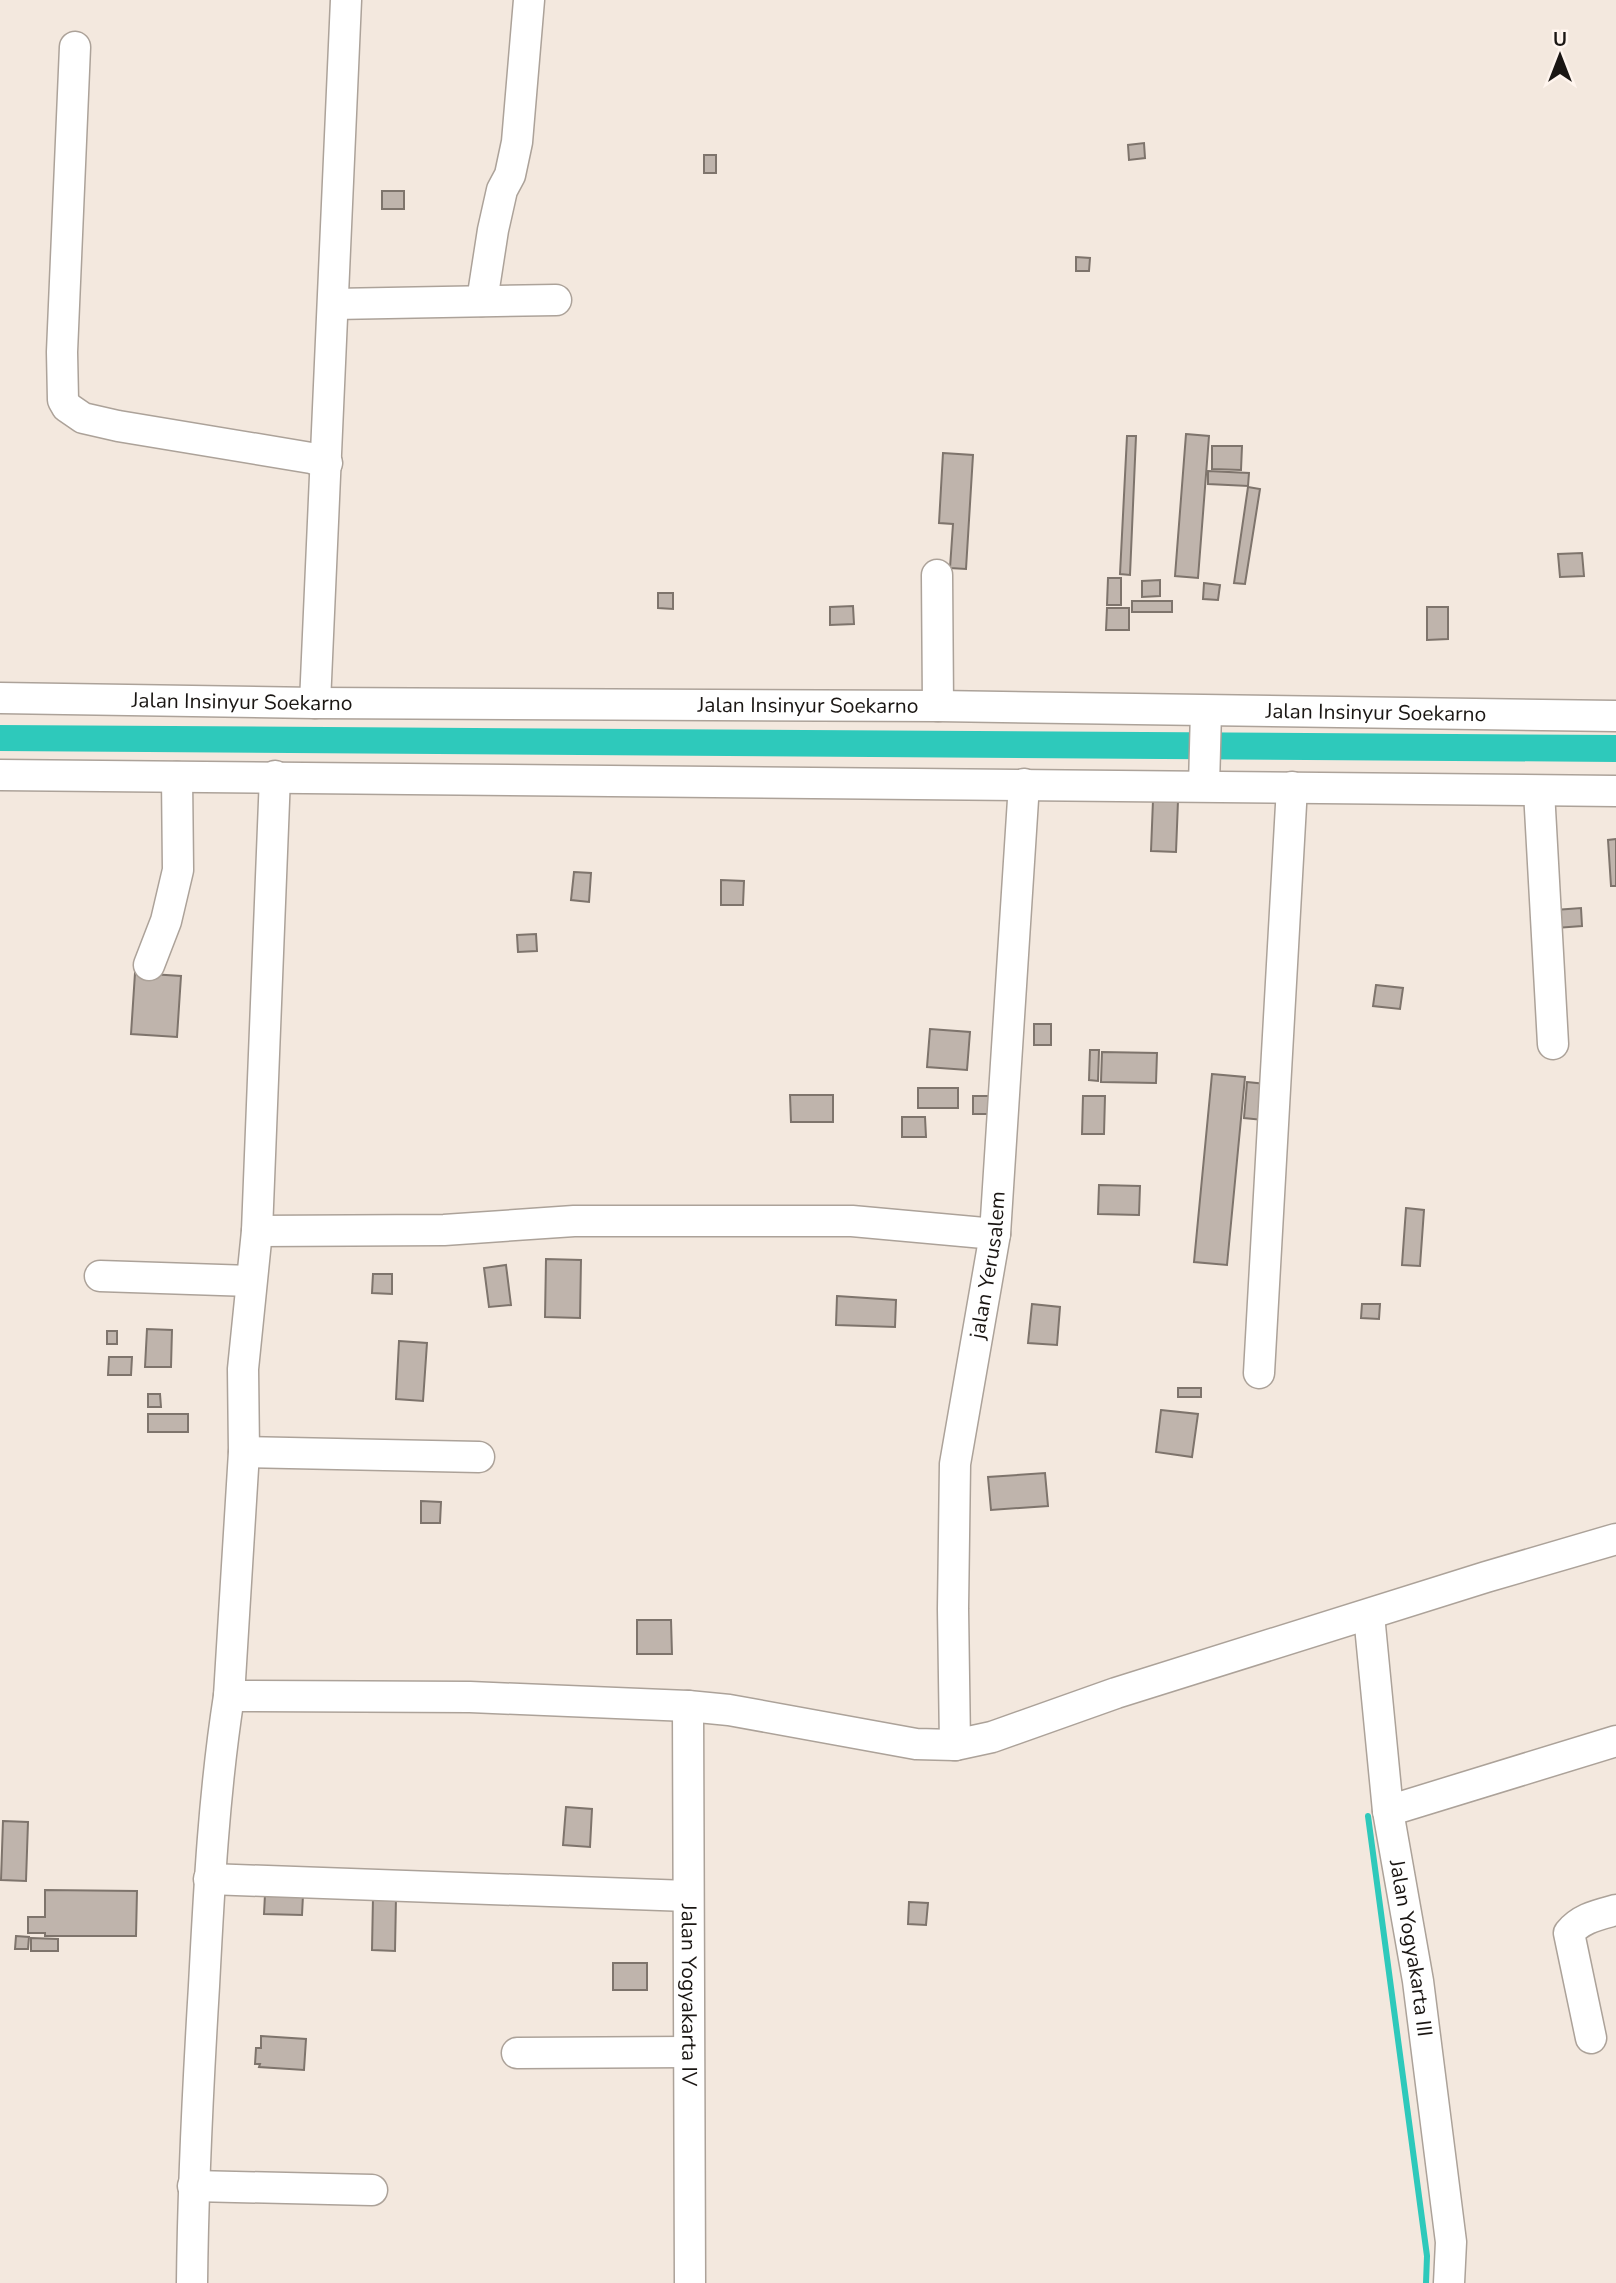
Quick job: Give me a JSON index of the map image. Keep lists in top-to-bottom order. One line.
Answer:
{"streets":{"street":["Jalan Insinyur Soekarno","jalan Yerusalem","Jalan Yogyakarta III","Jalan Yogyakarta IV"]},"crossings":[["Jalan Insinyur Soekarno","jalan Yerusalem"]],"north":"top"}
